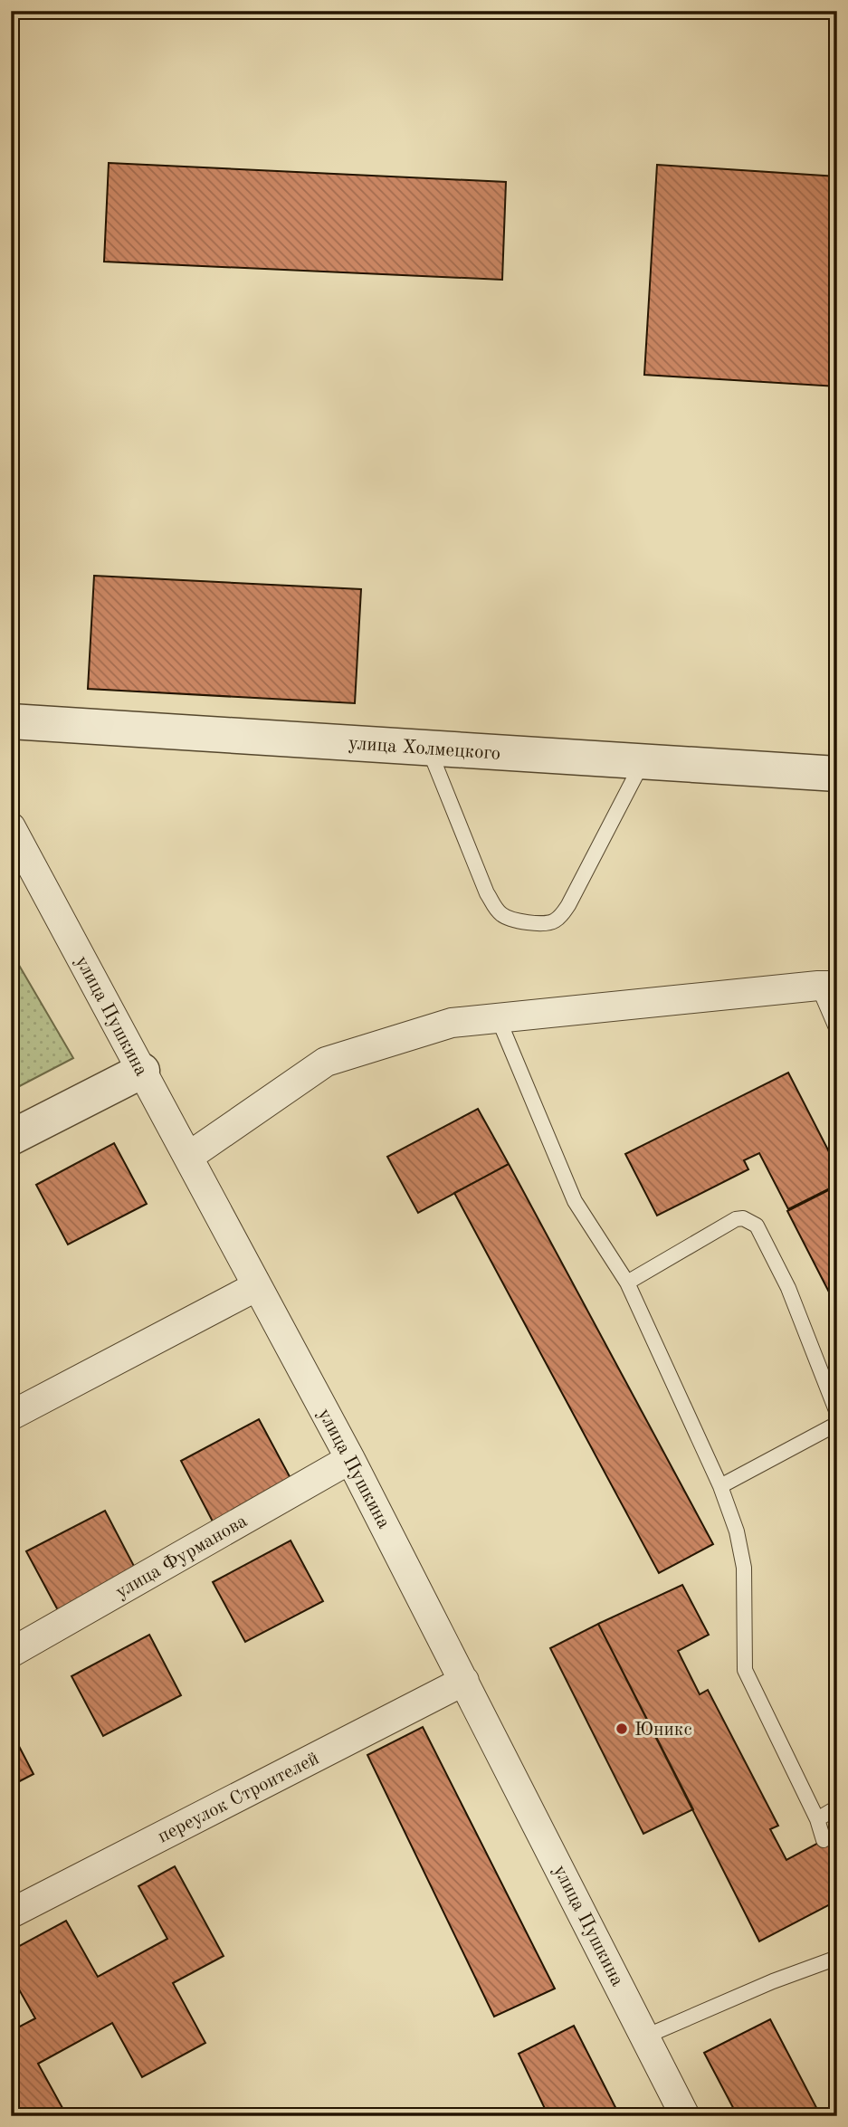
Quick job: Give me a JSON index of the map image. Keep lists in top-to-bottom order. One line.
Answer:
{"streets":{"street":["улица Холмецкого","улица Пушкина","улица Фурманова","переулок Строителей"]},"crossings":[["улица Пушкина","улица Фурманова"],["улица Пушкина","переулок Строителей"]],"places":["Юникс"]}
